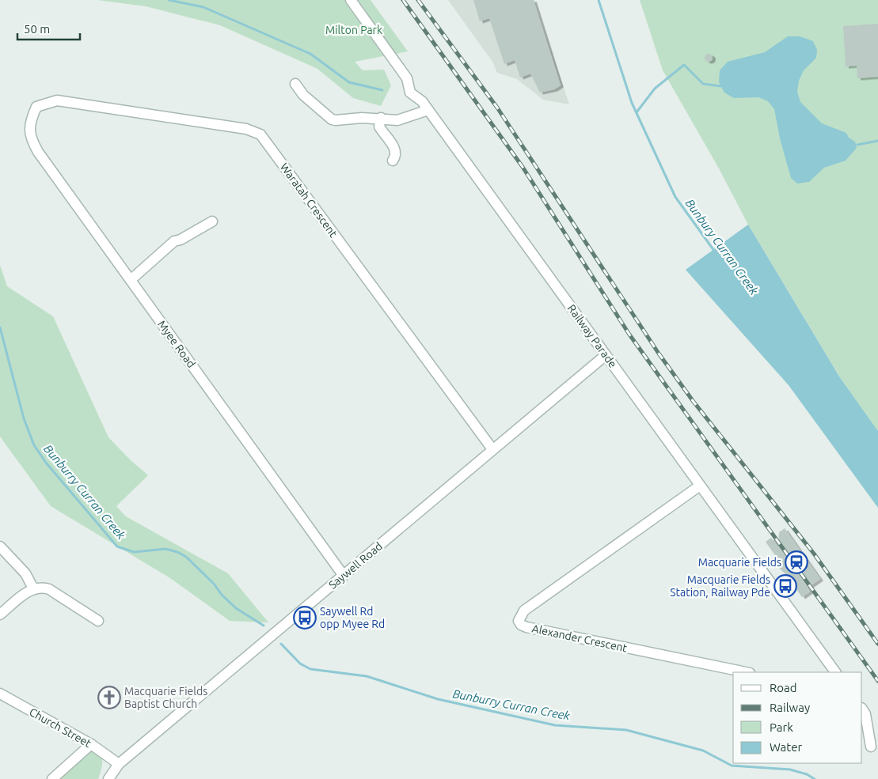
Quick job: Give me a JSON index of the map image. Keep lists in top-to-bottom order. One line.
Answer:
{"streets":{"street":["Waratah Crescent","Railway Parade","Myee Road","Saywell Road","Alexander Crescent","Church Street"]},"crossings":[["Waratah Crescent","Myee Road"],["Waratah Crescent","Saywell Road"],["Railway Parade","Saywell Road"],["Railway Parade","Alexander Crescent"],["Myee Road","Saywell Road"],["Saywell Road","Church Street"]],"water":["Bunbury Curran Creek","Bunburry Curran Creek"],"parks":["Milton Park"],"places":{"station":["Macquarie Fields"],"bus stop":["Macquarie Fields Station, Railway Pde","Saywell Rd opp Myee Rd"],"church":["Macquarie Fields Baptist Church"]},"legend":["Road","Railway","Park","Water"],"scale_bar":"50 m"}
